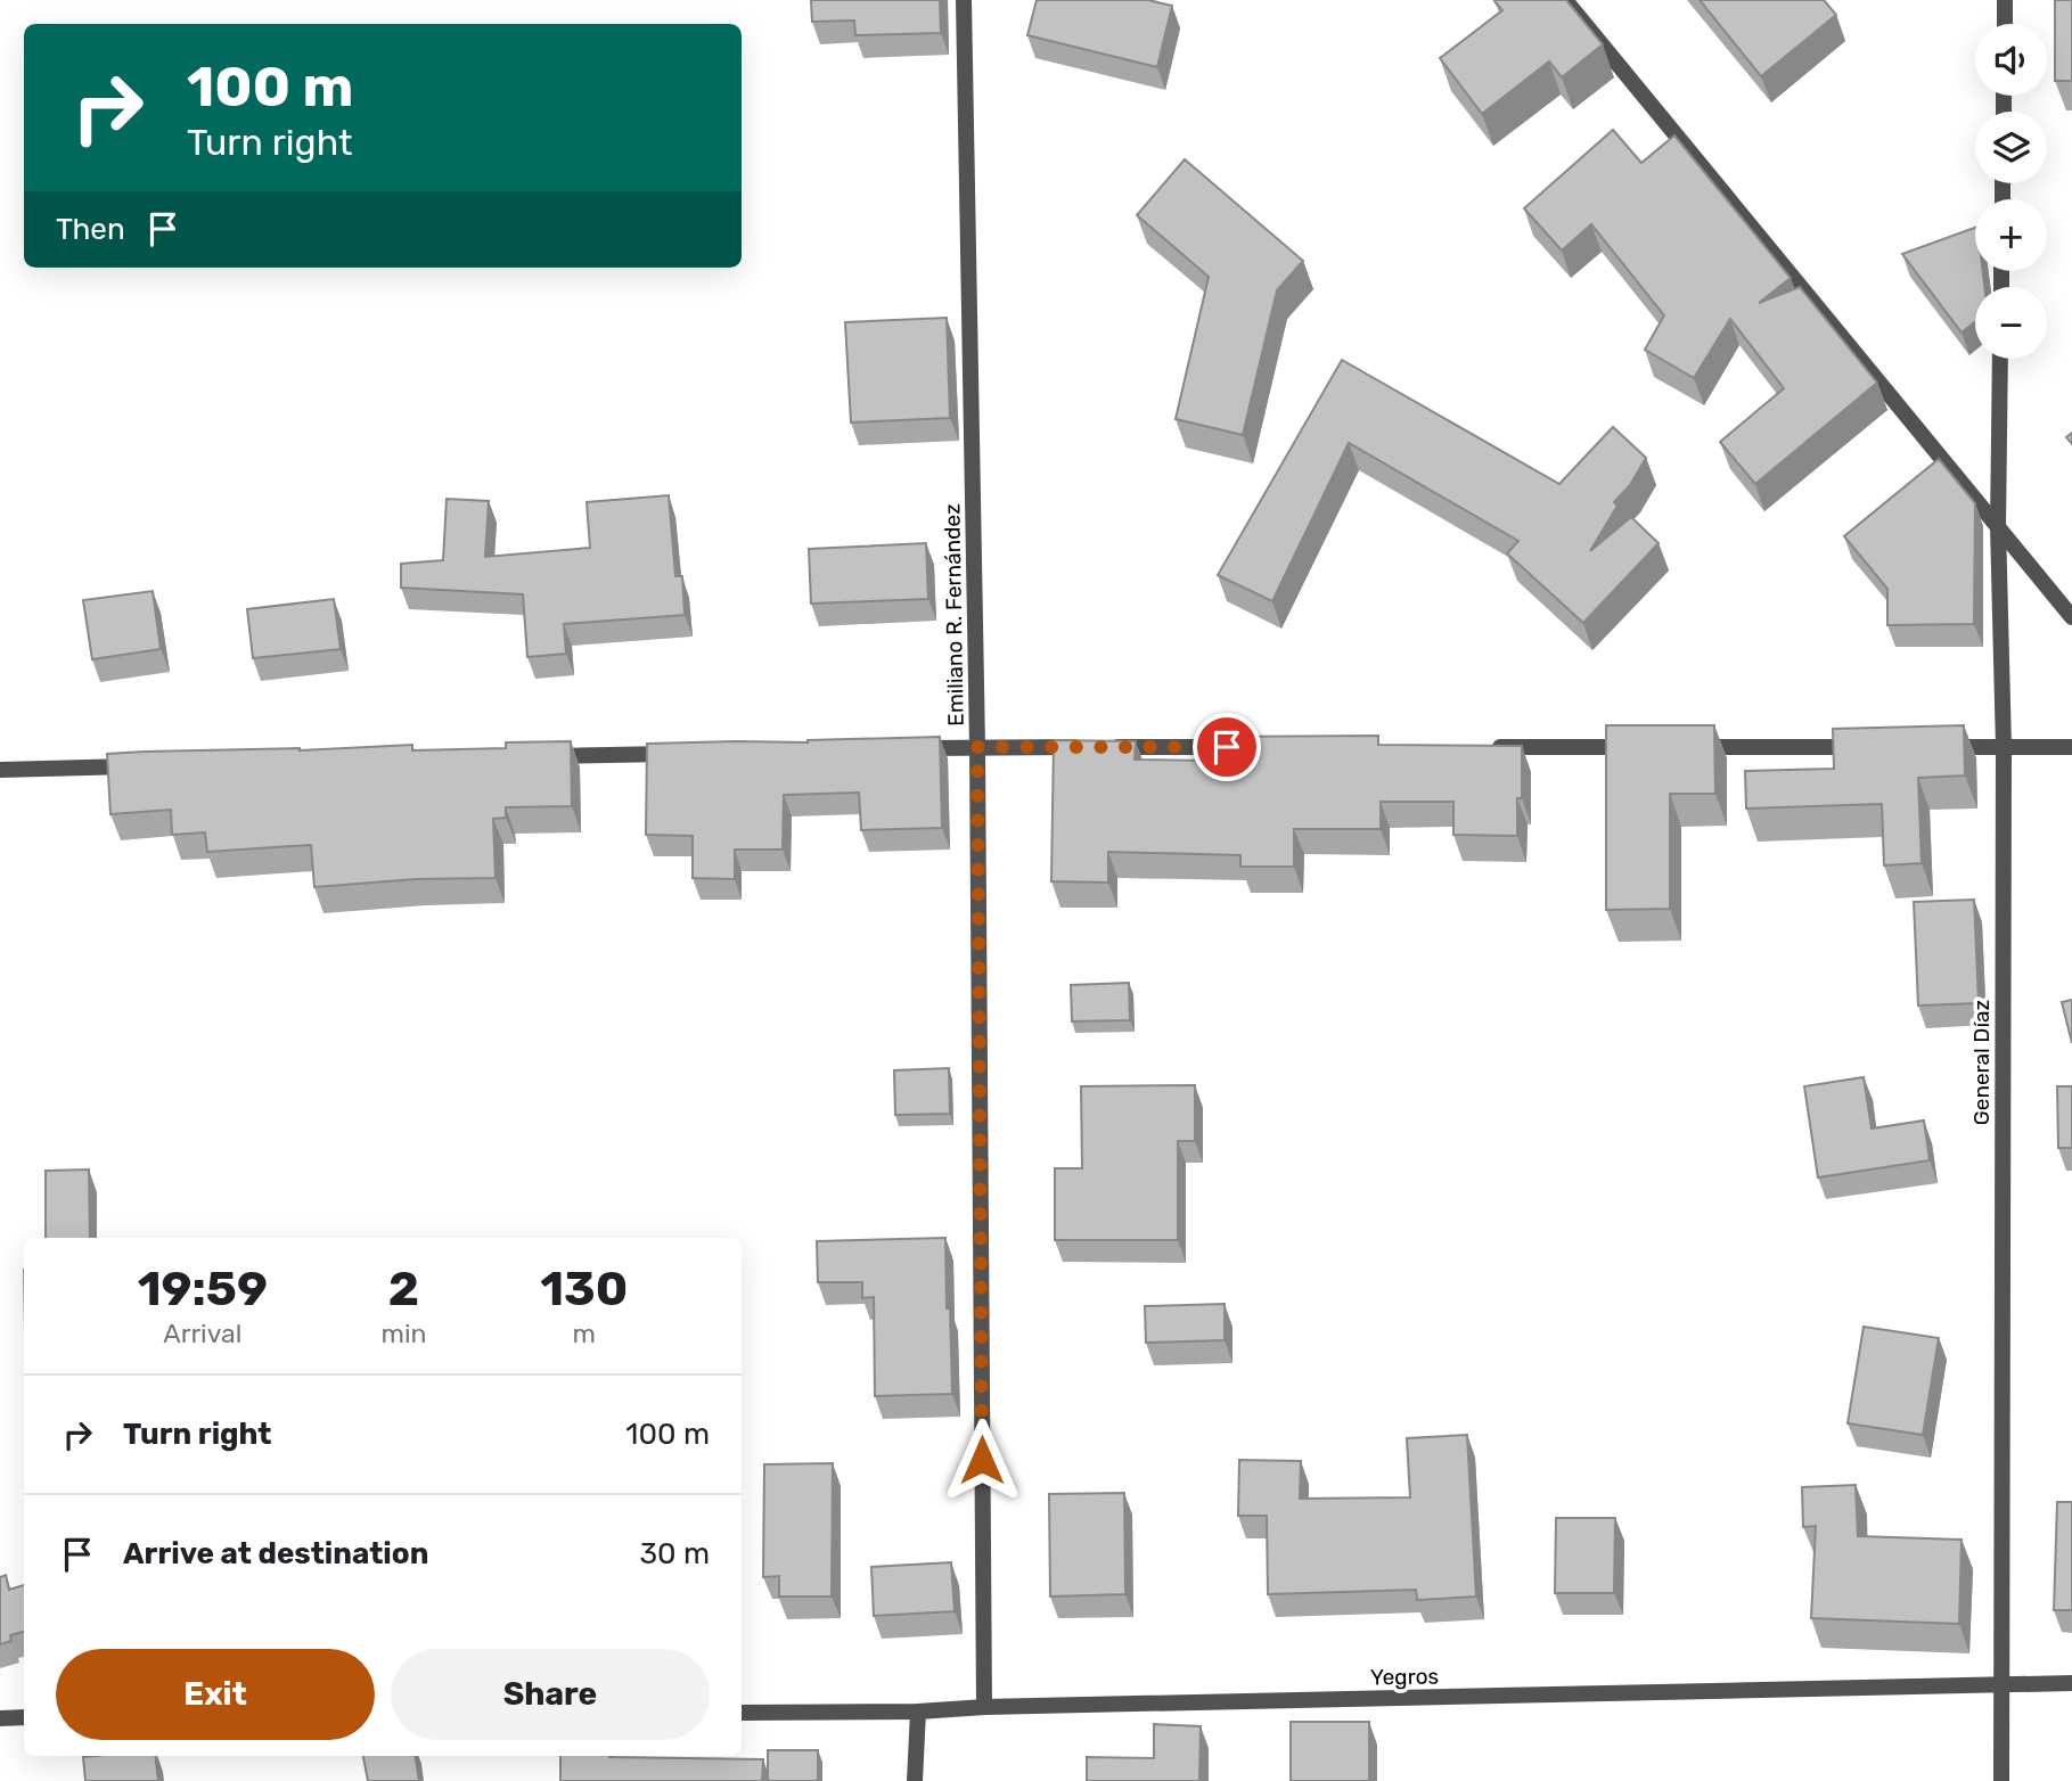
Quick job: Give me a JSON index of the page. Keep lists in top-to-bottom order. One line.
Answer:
{"streets":{"street":["Emiliano R. Fernández","General Díaz","Yegros"]},"crossings":[["Emiliano R. Fernández","Yegros"],["General Díaz","Yegros"]],"page":{"map_buttons":["+","−"],"turn":["100 m","Turn right"],"then":"Then","eta":["19:59","Arrival","2","min","130","m"],"list":[{"name":"Turn right","value":"100 m"},{"name":"Arrive at destination","value":"30 m"}],"buttons":["Exit","Share"]}}
